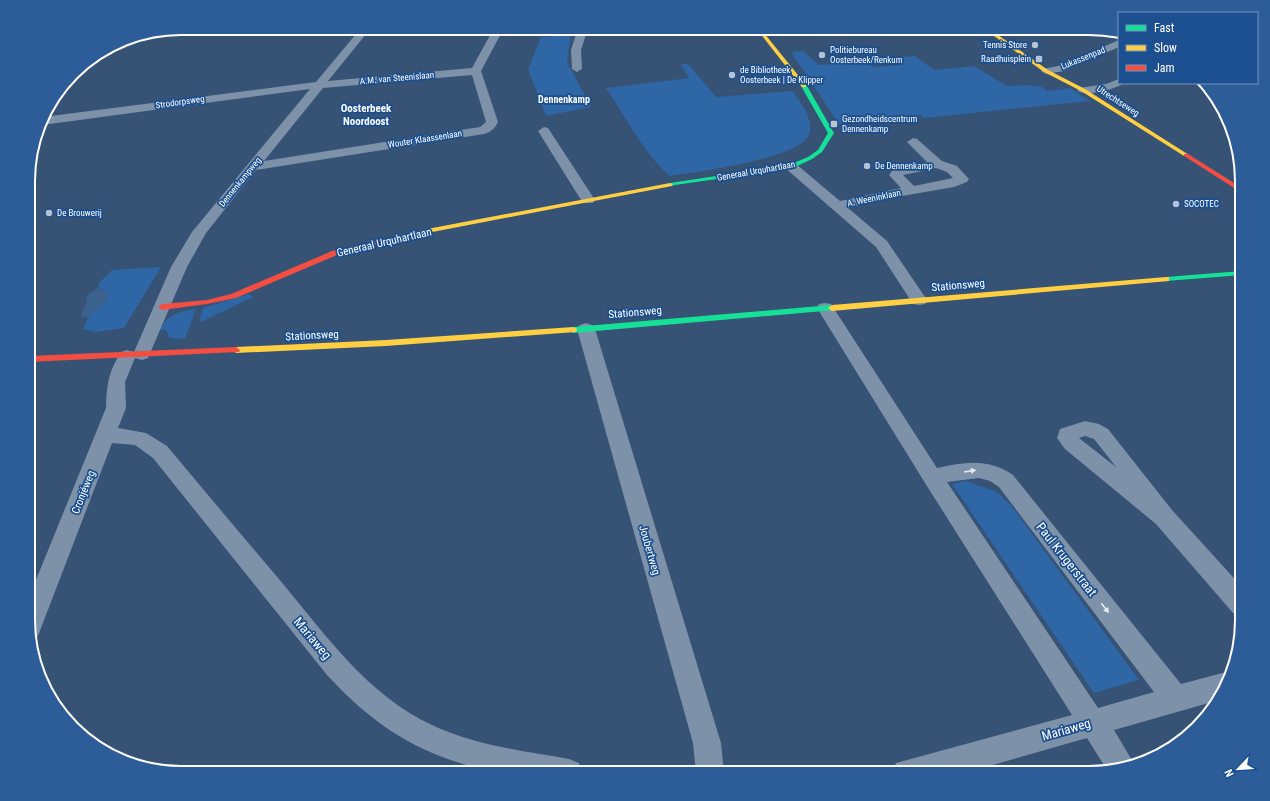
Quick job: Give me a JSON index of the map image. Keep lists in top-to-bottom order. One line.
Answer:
{"streets":{"street":["Lukassenpad","A.M. van Steenislaan","Utrechtseweg","Strodorpsweg","Wouter Klaassenlaan","Generaal Urquhartlaan","Dennenkampweg","A. Weeninklaan","Stationsweg","Cronjéweg","Joubertweg","Paul Krugerstraat","Mariaweg"]},"crossings":[["Lukassenpad","Utrechtseweg"],["A.M. van Steenislaan","Strodorpsweg"],["A.M. van Steenislaan","Wouter Klaassenlaan"],["A.M. van Steenislaan","Dennenkampweg"],["Strodorpsweg","Dennenkampweg"],["Wouter Klaassenlaan","Dennenkampweg"],["Generaal Urquhartlaan","Dennenkampweg"],["Generaal Urquhartlaan","A. Weeninklaan"],["Dennenkampweg","Stationsweg"],["Dennenkampweg","Cronjéweg"],["A. Weeninklaan","Stationsweg"],["Stationsweg","Cronjéweg"],["Stationsweg","Joubertweg"],["Cronjéweg","Mariaweg"],["Paul Krugerstraat","Mariaweg"]],"districts":["Dennenkamp","Oosterbeek Noordoost"],"places":{"other":["Tennis Store","Politiebureau Oosterbeek/Renkum","de Bibliotheek Oosterbeek | De Klipper","De Dennenkamp","SOCOTEC","De Brouwerij"],"transit":["Raadhuisplein","Gezondheidscentrum Dennenkamp"]},"legend":["Fast","Slow","Jam"],"north":"bottom left"}
